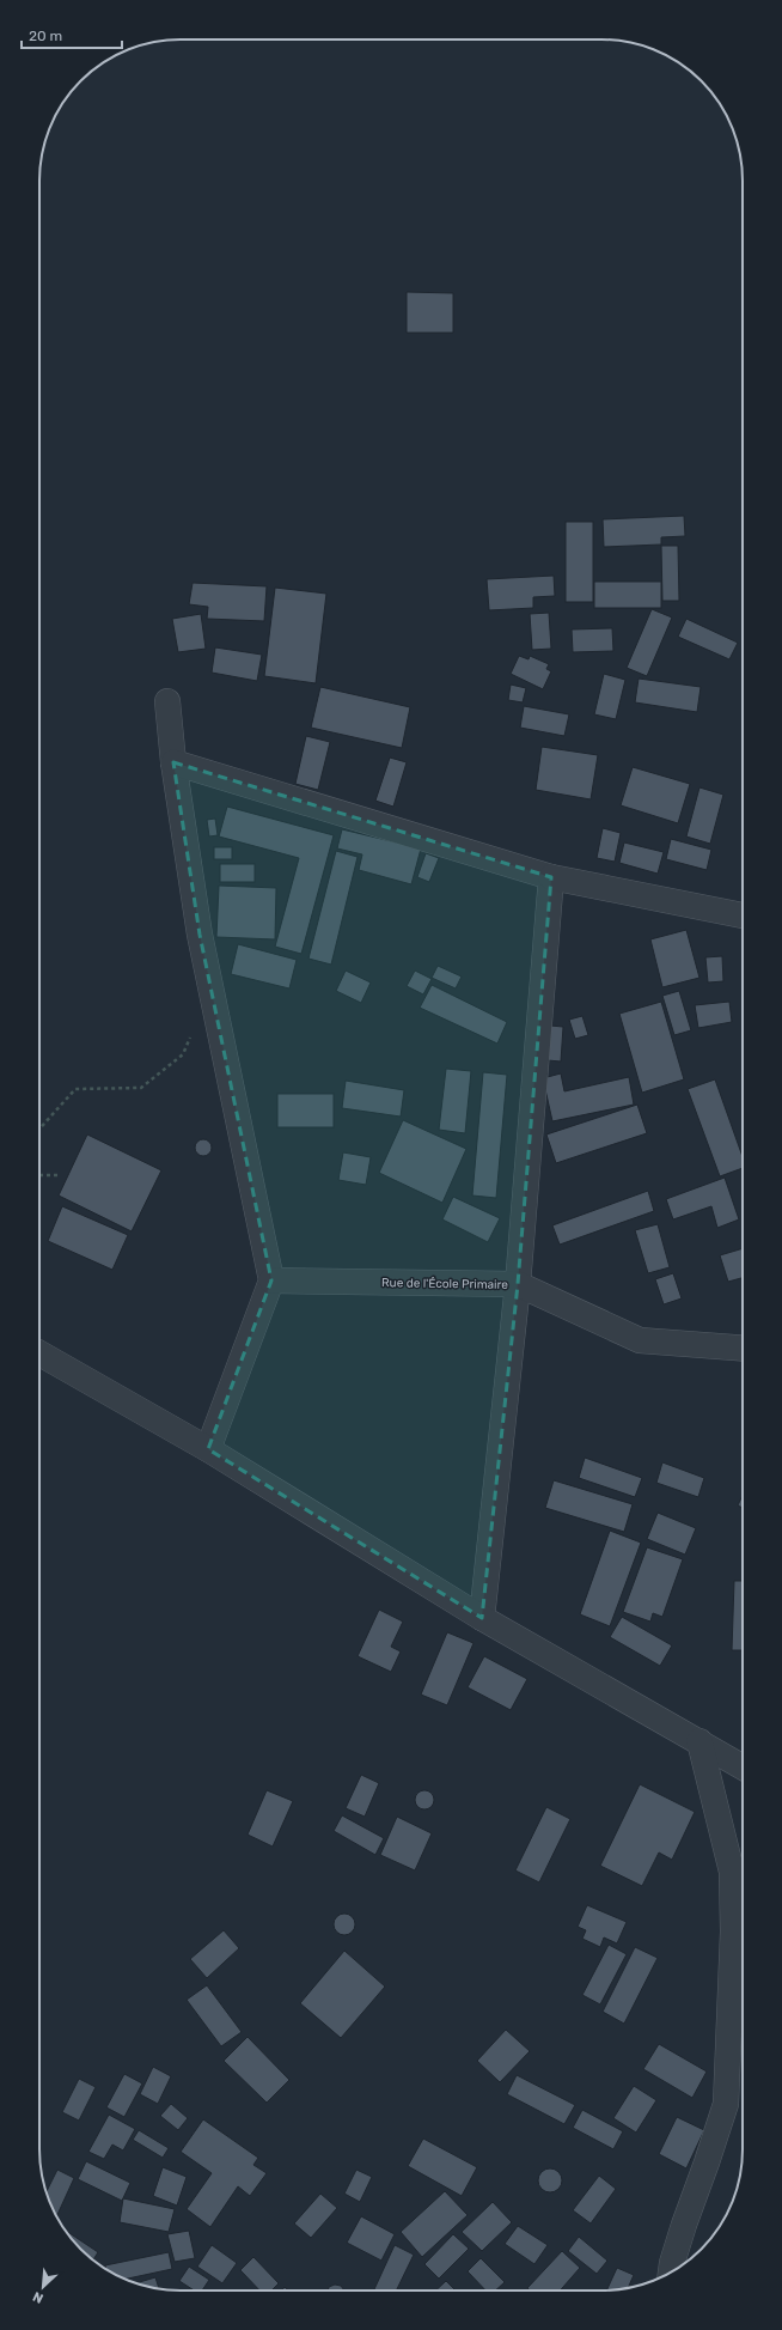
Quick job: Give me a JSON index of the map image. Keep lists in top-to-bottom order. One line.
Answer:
{"streets":{"street":["Rue de l'École Primaire"]},"scale_bar":"20 m","north":"bottom left"}
